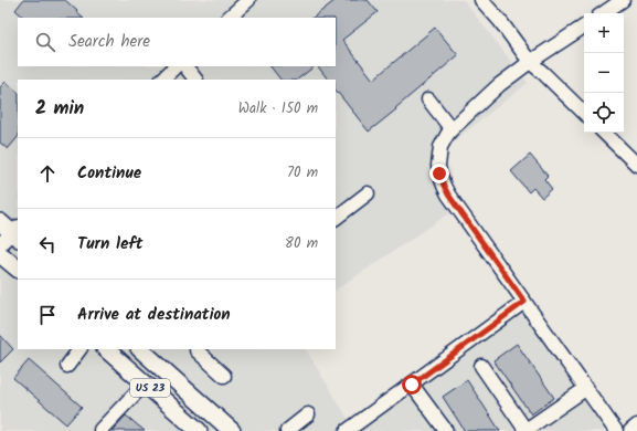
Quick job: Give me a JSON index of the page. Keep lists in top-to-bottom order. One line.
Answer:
{"streets":{"main road":["US 23"]},"page":{"map_buttons":["+","−"],"search":"Search here","heading":["2 min","Walk · 150 m"],"list":[["Continue","70 m"],["Turn left","80 m"],"Arrive at destination"]}}
